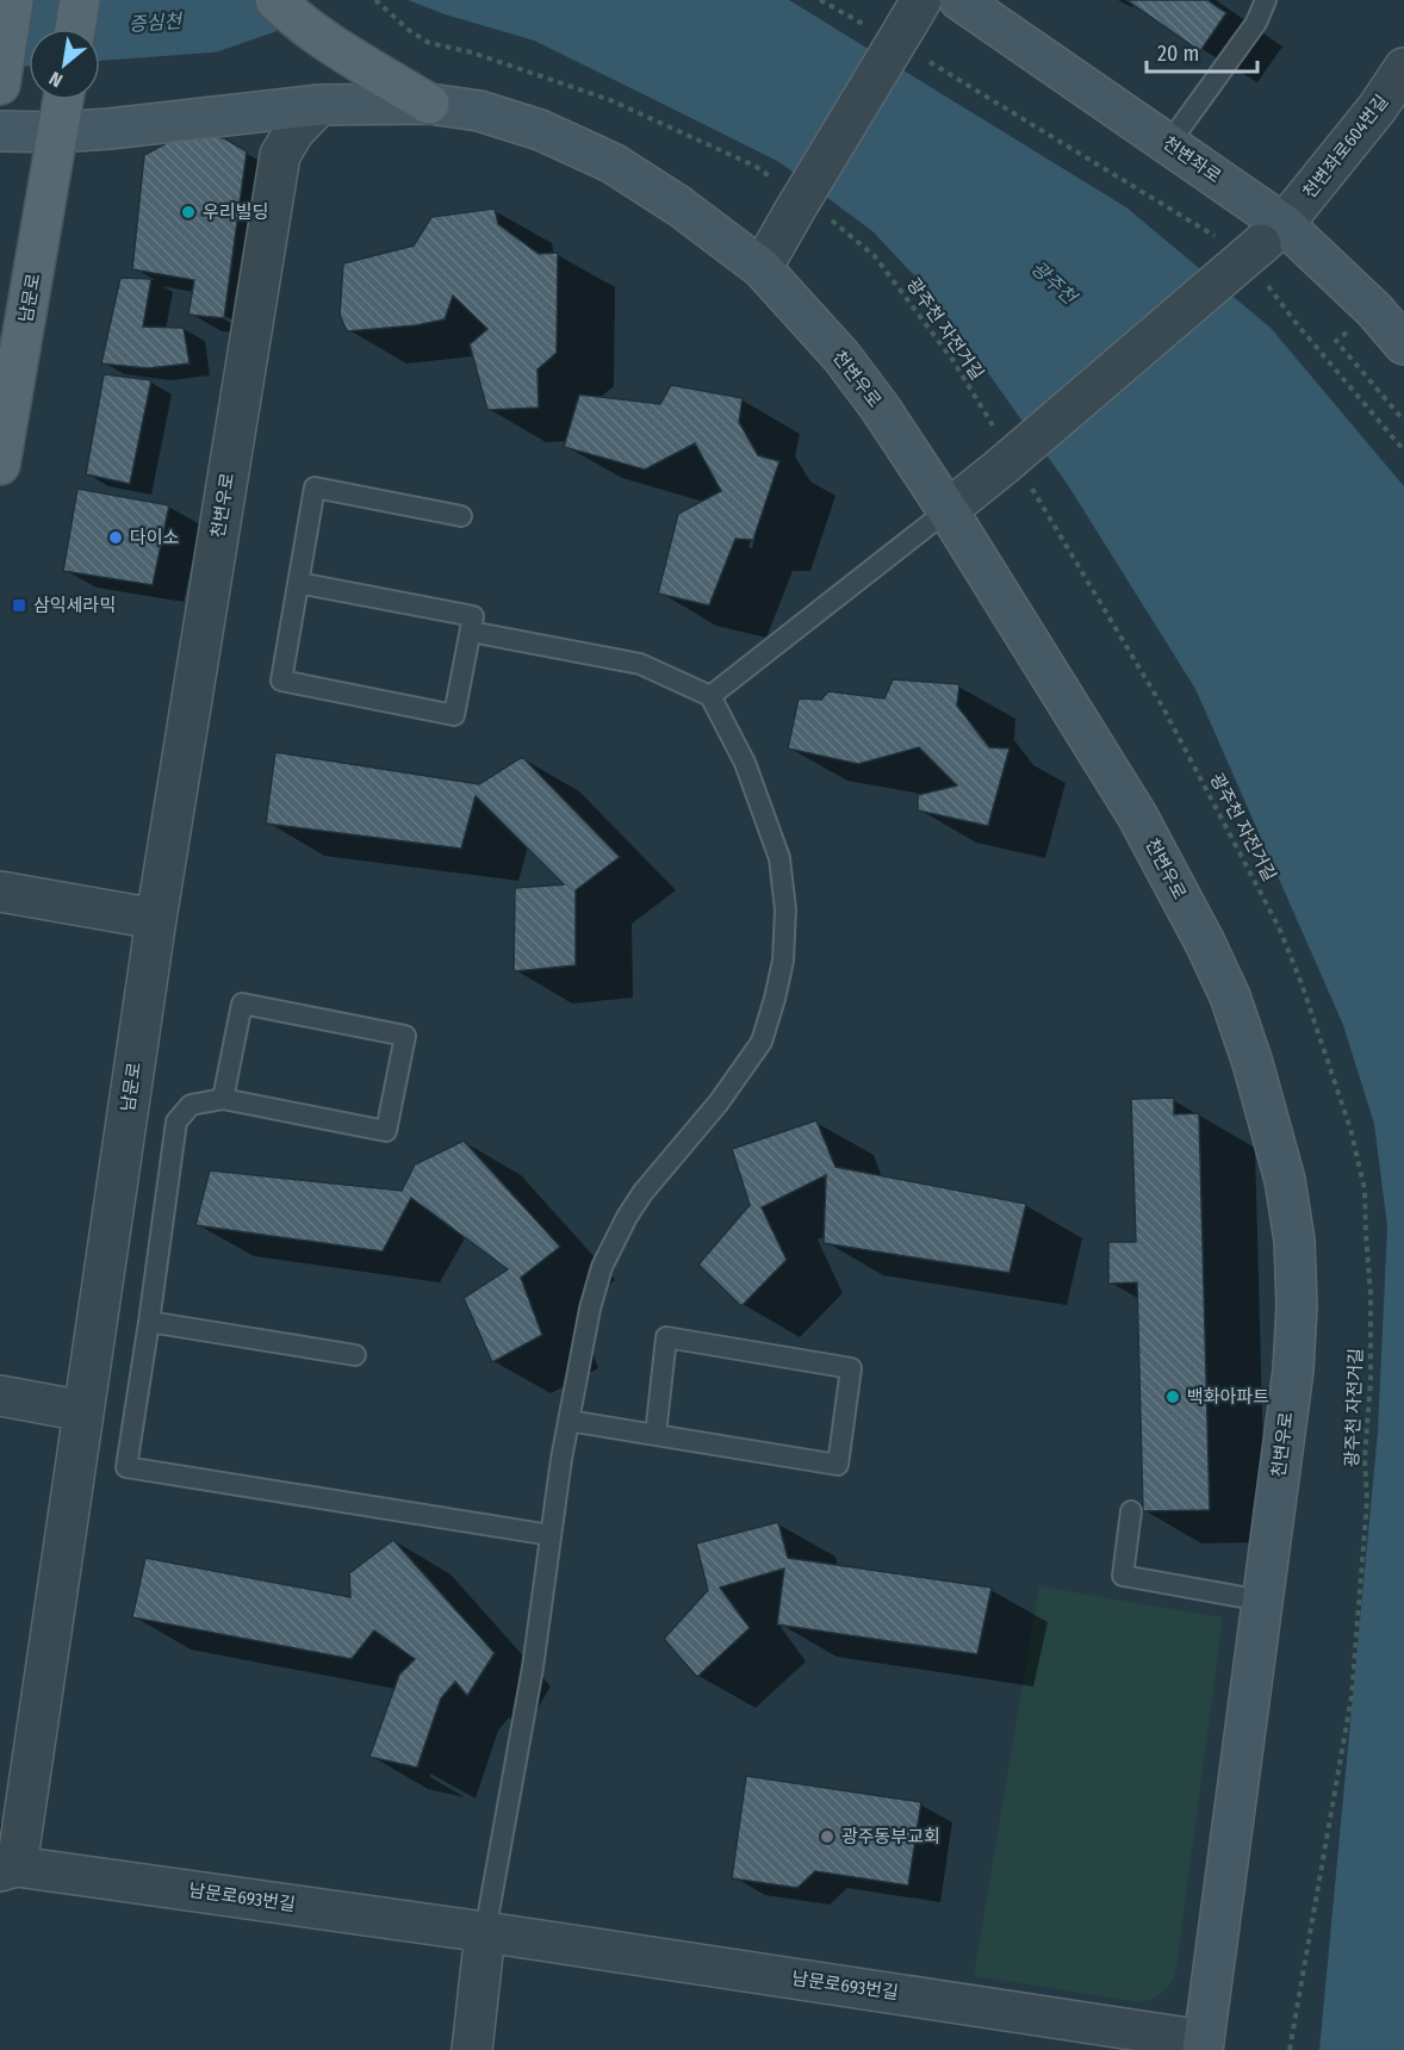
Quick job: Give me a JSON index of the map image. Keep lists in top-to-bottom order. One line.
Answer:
{"streets":{"main road":["천변좌로","남문로","천변우로"],"street":["천변좌로604번길","남문로693번길"],"path":["광주천 자전거길"]},"crossings":[["천변좌로604번길","천변좌로"],["천변좌로604번길","광주천 자전거길"],["천변좌로604번길","천변우로"],["남문로","천변우로"],["남문로","남문로693번길"],["천변우로","남문로693번길"]],"water":["증심천","광주천"],"places":{"other":["우리빌딩","다이소","백화아파트","광주동부교회"],"transit":["삼익세라믹"]},"scale_bar":"20 m","north":"bottom left"}
